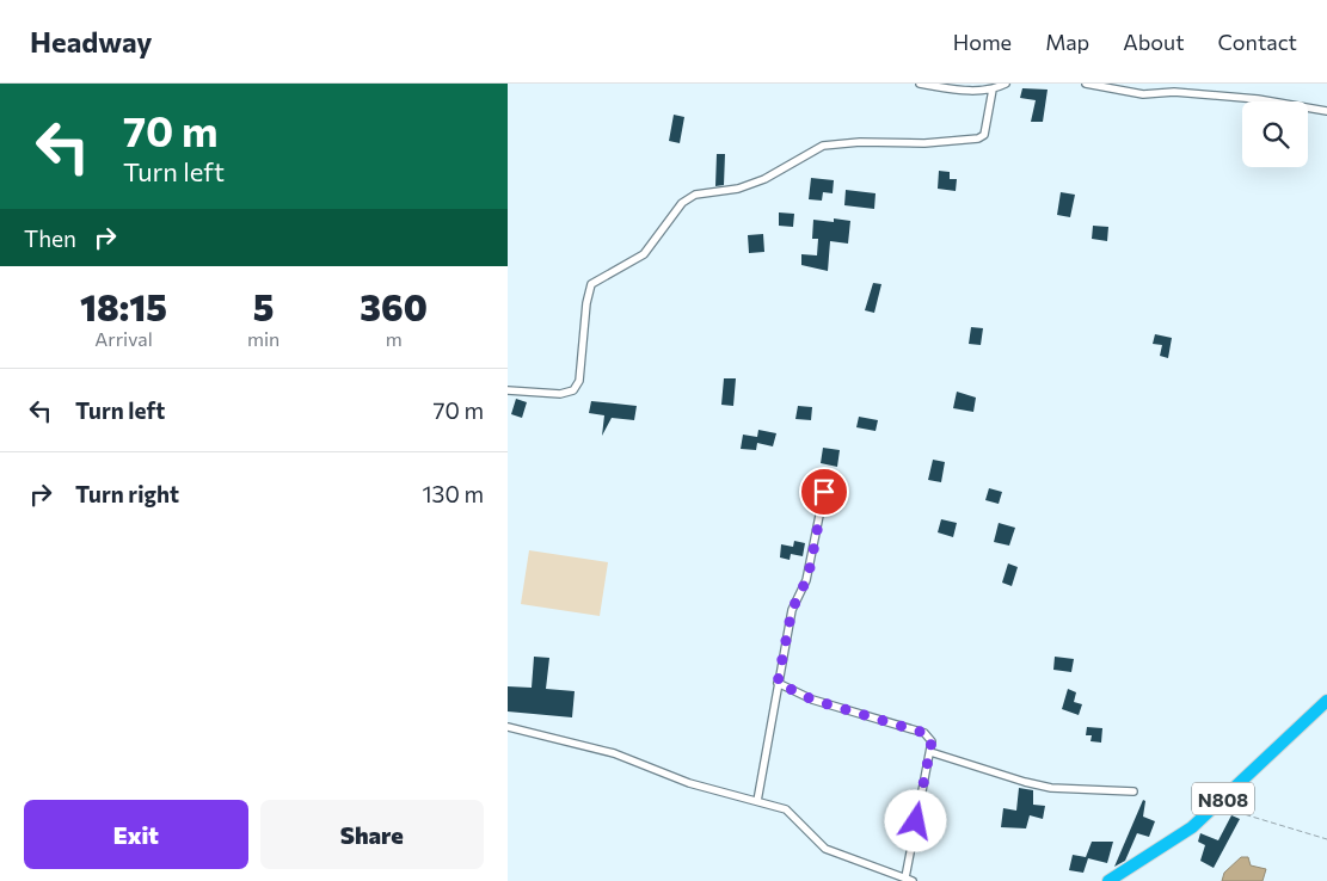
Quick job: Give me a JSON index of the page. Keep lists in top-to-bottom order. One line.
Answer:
{"streets":{"highway":["N808"]},"page":{"header":"Headway","nav":["Home","Map","About","Contact"],"turn":["70 m","Turn left"],"then":"Then","eta":["18:15","Arrival","5","min","360","m"],"list":[{"name":"Turn left","value":"70 m"},{"name":"Turn right","value":"130 m"}],"buttons":["Exit","Share"]}}
